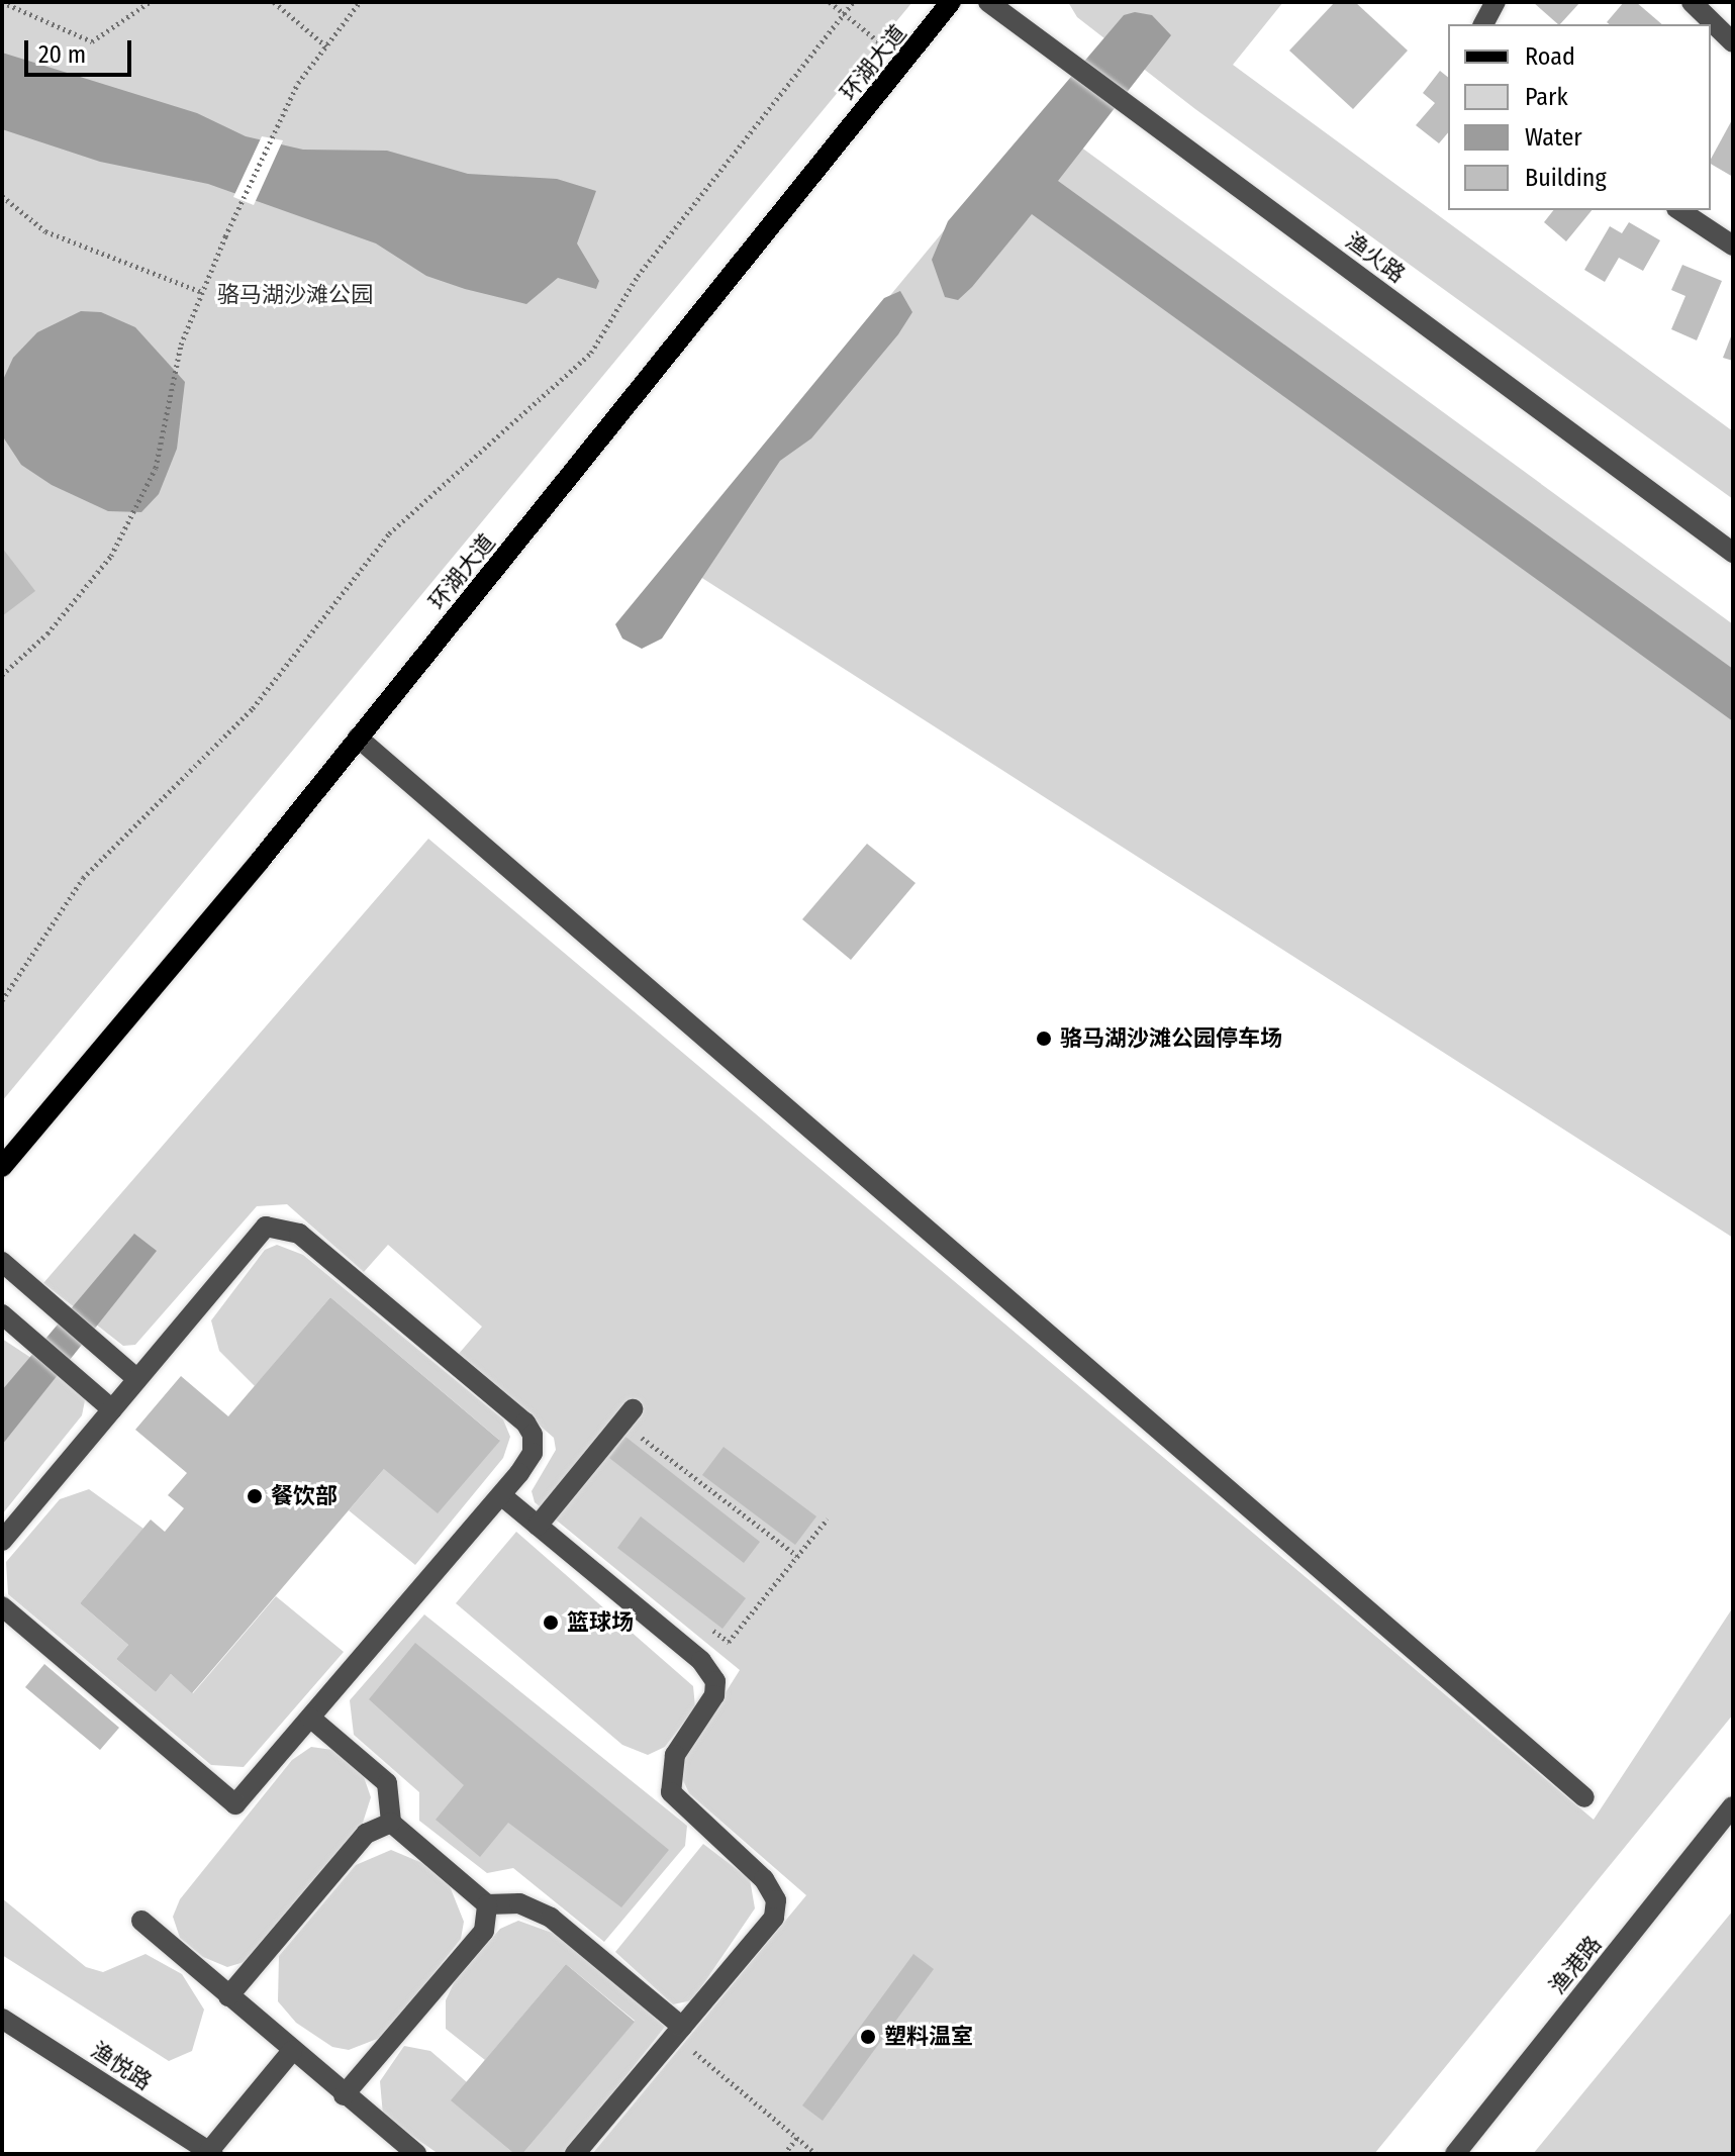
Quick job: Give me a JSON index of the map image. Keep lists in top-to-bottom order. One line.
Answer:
{"streets":{"main road":["环湖大道"],"street":["渔火路","渔港路","渔悦路"]},"parks":["骆马湖沙滩公园"],"places":["骆马湖沙滩公园停车场","餐饮部","篮球场","塑料温室"],"legend":["Road","Park","Water","Building"],"scale_bar":"20 m"}
